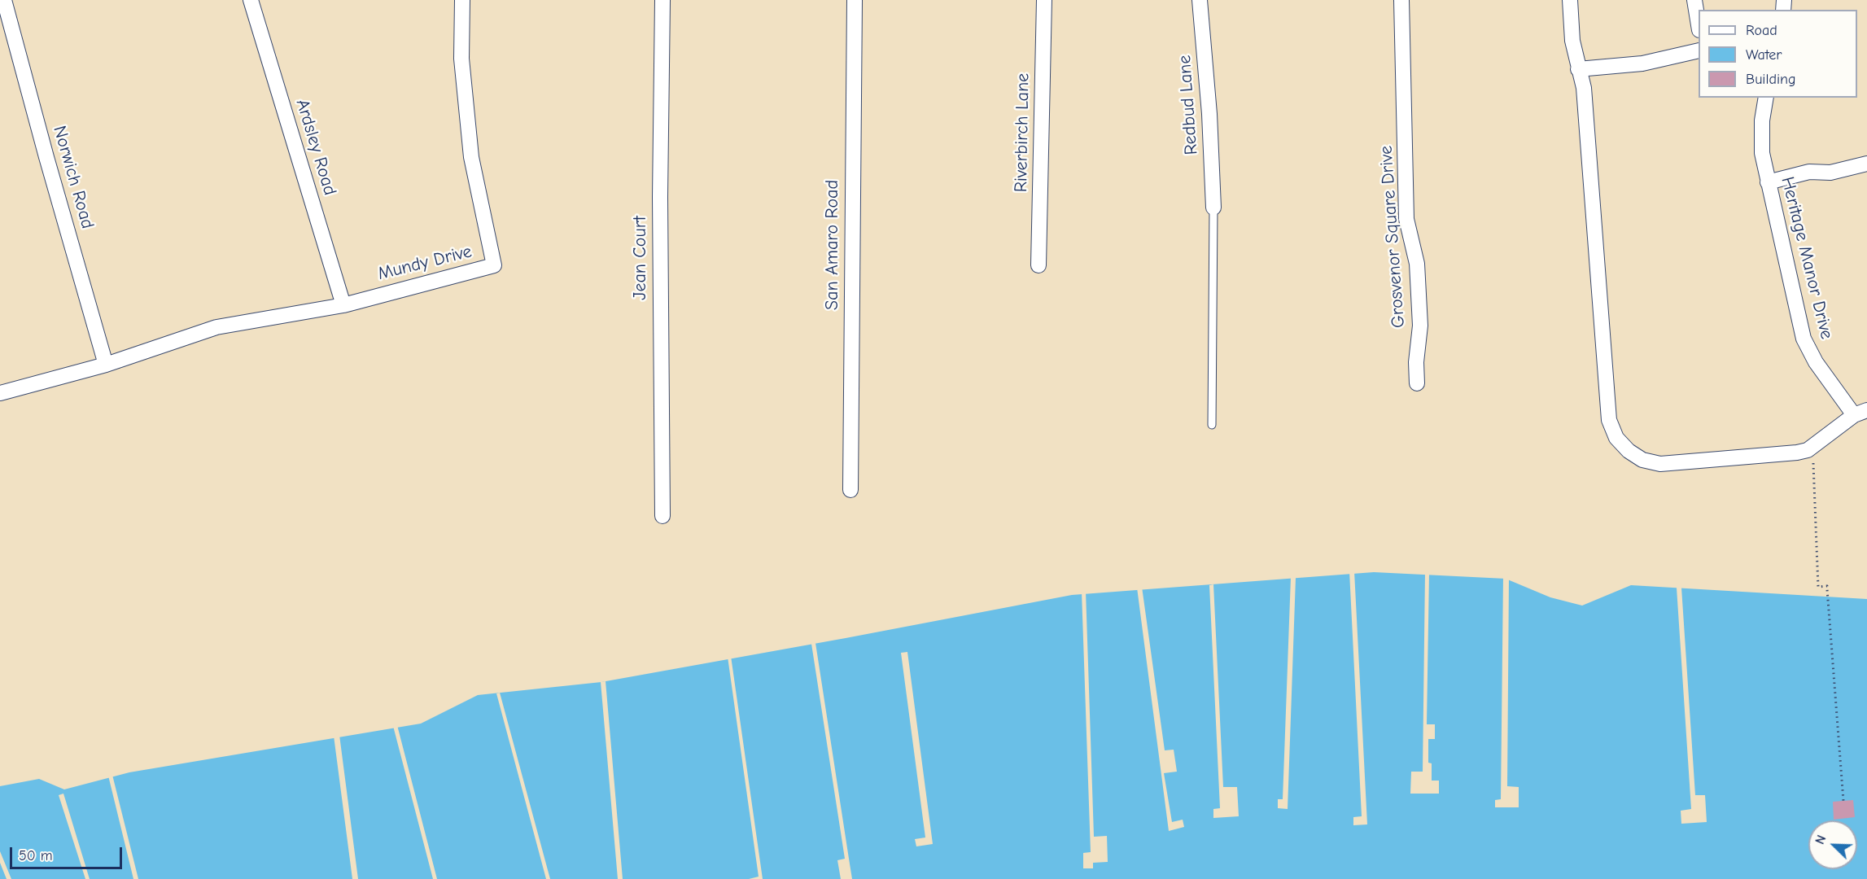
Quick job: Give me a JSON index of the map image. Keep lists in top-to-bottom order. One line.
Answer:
{"streets":{"street":["Redbud Lane","Riverbirch Lane","Ardsley Road","Norwich Road","Grosvenor Square Drive","San Amaro Road","Jean Court","Heritage Manor Drive","Mundy Drive"]},"crossings":[["Ardsley Road","Mundy Drive"],["Norwich Road","Mundy Drive"]],"legend":["Road","Water","Building"],"scale_bar":"50 m","north":"top left"}
